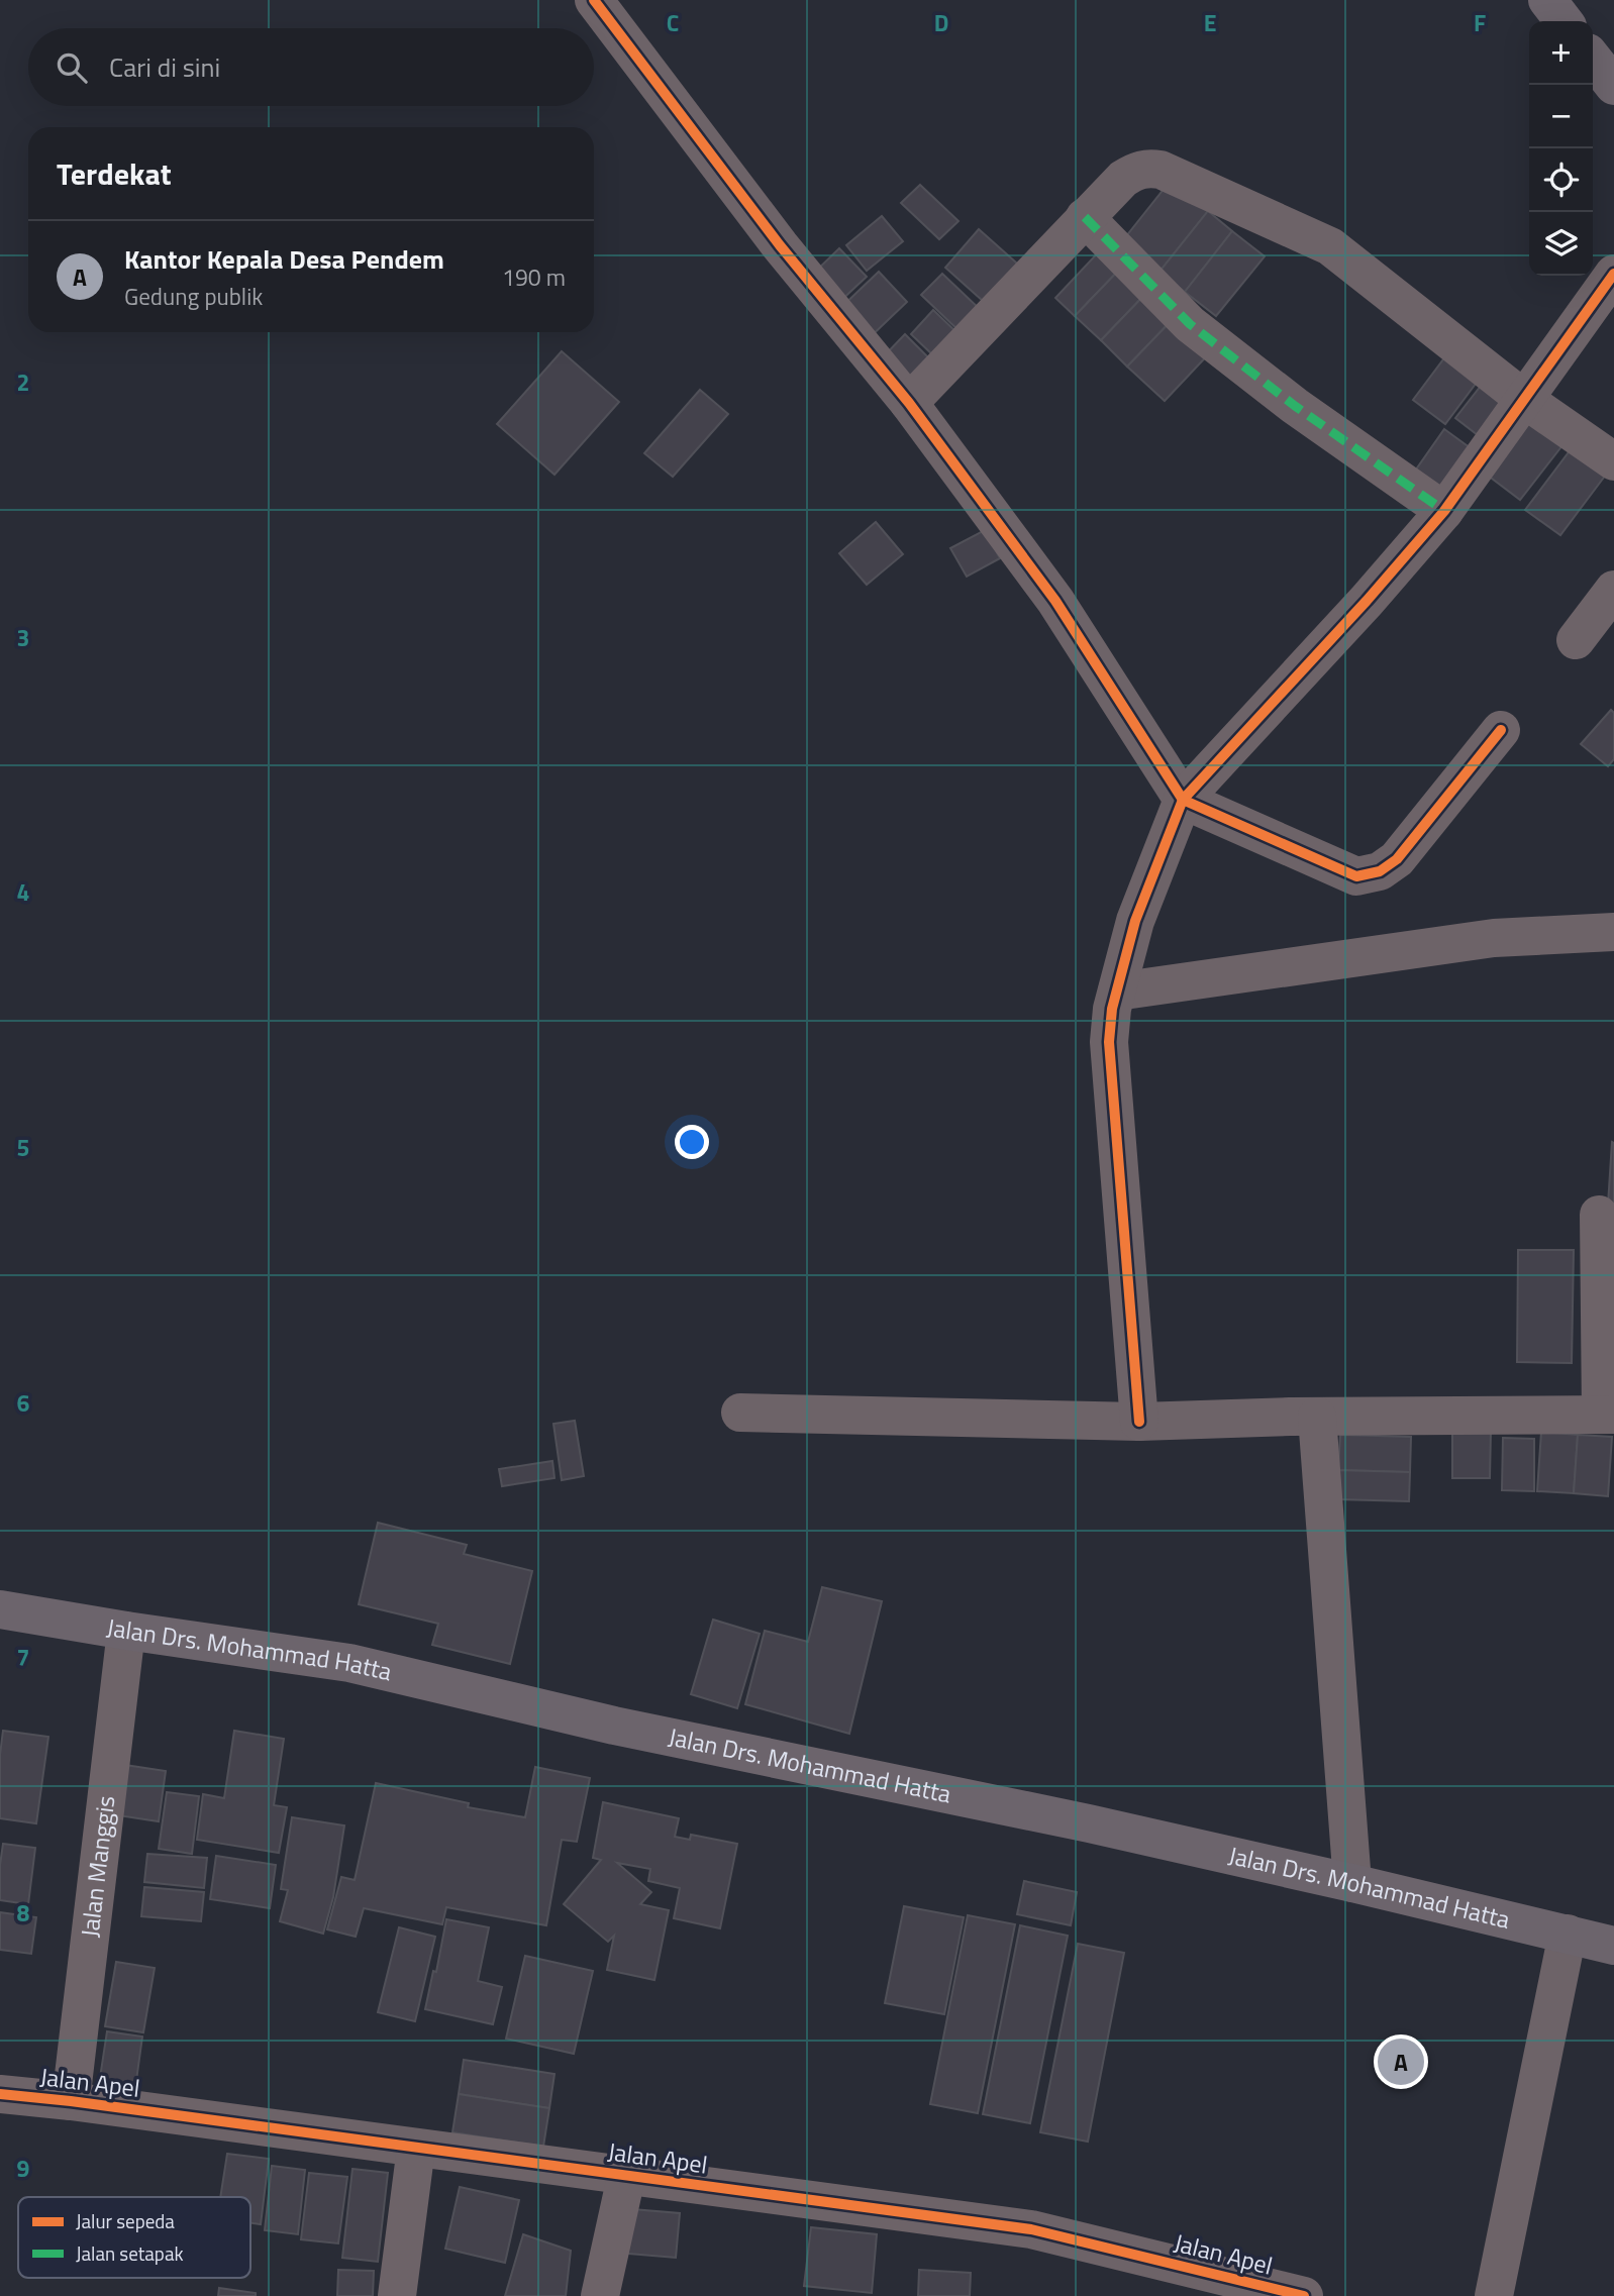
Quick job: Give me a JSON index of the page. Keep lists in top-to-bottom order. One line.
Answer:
{"streets":{"main road":["Jalan Drs. Mohammad Hatta"],"street":["Jalan Manggis","Jalan Apel"]},"crossings":[["Jalan Drs. Mohammad Hatta","Jalan Manggis"],["Jalan Manggis","Jalan Apel"]],"legend":["Jalur sepeda","Jalan setapak"],"page":{"map_buttons":["+","−"],"search":"Cari di sini","heading":"Terdekat","list":[{"mark":"A","name":"Kantor Kepala Desa Pendem","note":"Gedung publik","value":"190 m"}],"pins":"A"},"grid":{"columns":["C","D","E","F"],"rows":["2","3","4","5","6","7","8","9"]}}
